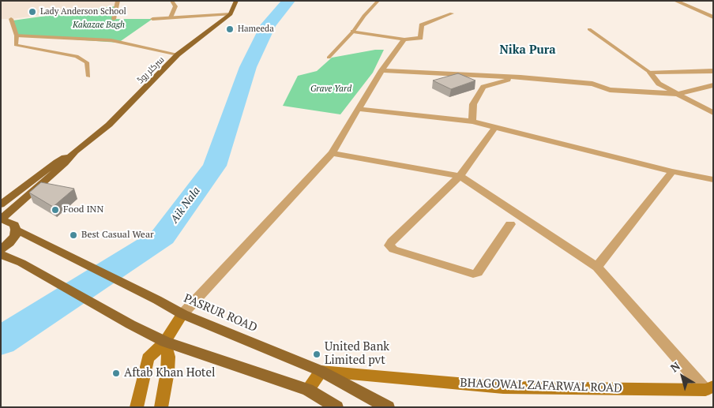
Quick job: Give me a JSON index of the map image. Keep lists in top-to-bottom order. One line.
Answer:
{"streets":{"main road":["سرکلر روڈ","PASRUR ROAD","BHAGOWAL ZAFARWAL ROAD"]},"crossings":[["PASRUR ROAD","BHAGOWAL ZAFARWAL ROAD"]],"districts":["Nika Pura"],"water":["Aik Nala"],"parks":["Kakazae Bagh","Grave Yard"],"places":["Lady Anderson School","Hameeda","Food INN","Best Casual Wear","United Bank Limited pvt","Aftab Khan Hotel"],"north":"top left"}
